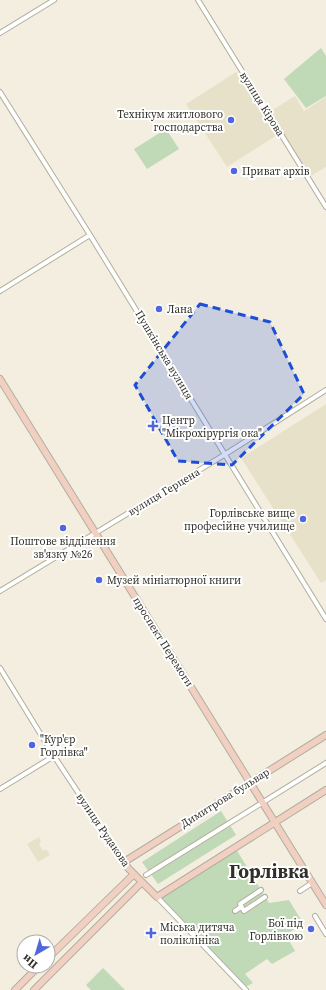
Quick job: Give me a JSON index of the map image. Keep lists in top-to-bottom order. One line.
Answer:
{"streets":{"street":["вулиця Кірова","Пушкінська вулиця","вулиця Герцена","проспект Перемоги","Димитрова бульвар","вулиця Рудакова"]},"crossings":[["Пушкінська вулиця","вулиця Герцена"],["вулиця Герцена","проспект Перемоги"],["проспект Перемоги","Димитрова бульвар"],["Димитрова бульвар","вулиця Рудакова"]],"districts":["Горлівка"],"places":{"other":["Технікум житлового господарства","Приват архів","Лана","Горлівське вище професійне училище","Поштове відділення зв'язку №26","Музей мініатюрної книги","\"Кур'єр Горлівка\"","Бої під Горлівкою"],"health":["Центр \"Мікрохірургія ока\"","Міська дитяча поліклініка"]},"north":"bottom left"}
